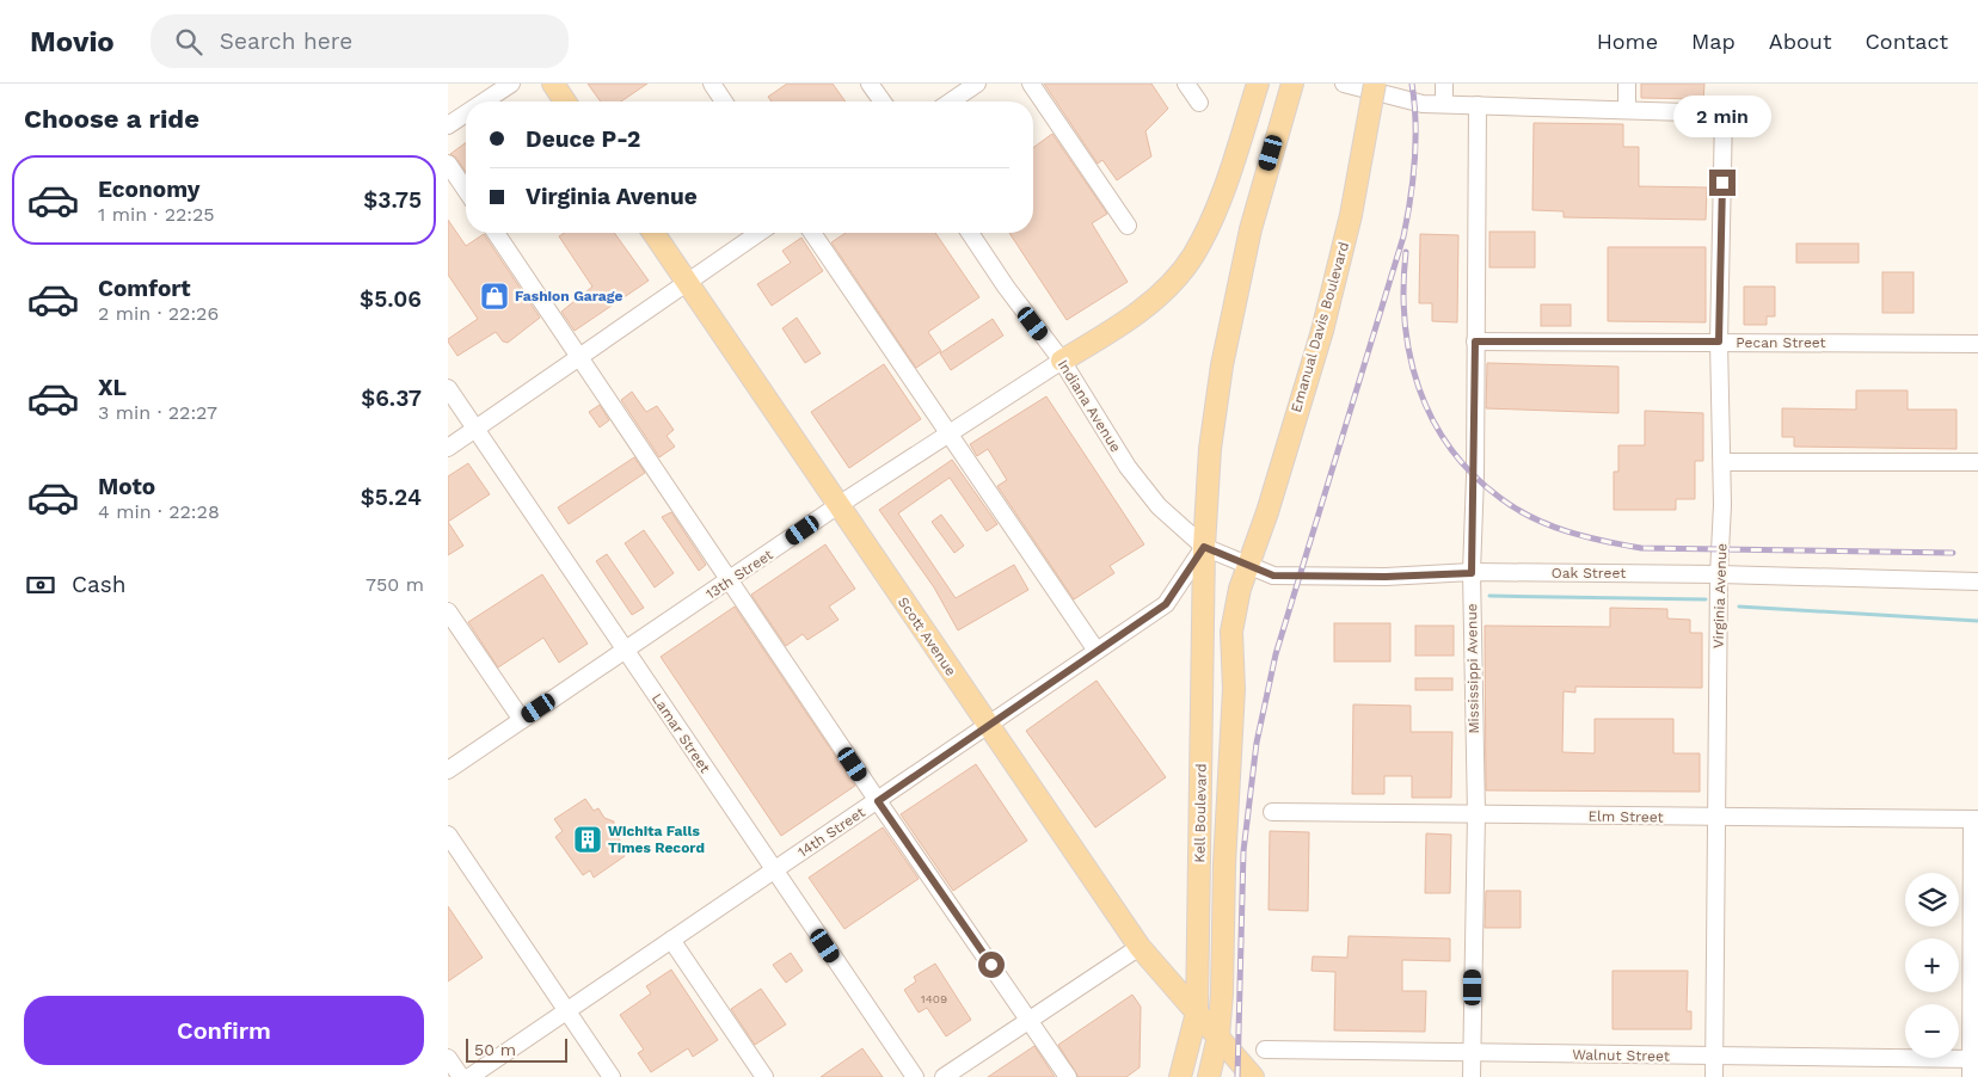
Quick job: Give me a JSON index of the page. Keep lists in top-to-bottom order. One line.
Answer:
{"streets":{"main road":["Emanual Davis Boulevard","Scott Avenue","Kell Boulevard"],"street":["Pecan Street","Indiana Avenue","Oak Street","13th Street","Virginia Avenue","Mississippi Avenue","Lamar Street","Elm Street","14th Street","Walnut Street"]},"crossings":[["Emanual Davis Boulevard","Oak Street"],["Emanual Davis Boulevard","Kell Boulevard"],["Pecan Street","Virginia Avenue"],["Pecan Street","Mississippi Avenue"],["Indiana Avenue","Oak Street"],["Indiana Avenue","13th Street"],["Indiana Avenue","Kell Boulevard"],["Indiana Avenue","14th Street"],["Oak Street","Virginia Avenue"],["Oak Street","Mississippi Avenue"],["Oak Street","Kell Boulevard"],["Oak Street","14th Street"],["13th Street","Scott Avenue"],["13th Street","Lamar Street"],["Virginia Avenue","Elm Street"],["Virginia Avenue","Walnut Street"],["Scott Avenue","Kell Boulevard"],["Scott Avenue","14th Street"],["Mississippi Avenue","Elm Street"],["Mississippi Avenue","Walnut Street"],["Lamar Street","14th Street"],["Kell Boulevard","14th Street"]],"places":{"shop":["Fashion Garage"],"building":["Wichita Falls Times Record"]},"house_numbers":["1409"],"scale_bar":"50 m","page":{"header":"Movio","search":"Search here","nav":["Home","Map","About","Contact"],"heading":"Choose a ride","bubble":"2 min","banner":["Deuce P-2","Virginia Avenue"],"list":[{"name":"Economy","note":"1 min · 22:25","value":"$3.75"},{"name":"Comfort","note":"2 min · 22:26","value":"$5.06"},{"name":"XL","note":"3 min · 22:27","value":"$6.37"},{"name":"Moto","note":"4 min · 22:28","value":"$5.24"}],"pay":["Cash","750 m"],"map_buttons":["+","−"],"buttons":"Confirm","scale":"50 m"}}
